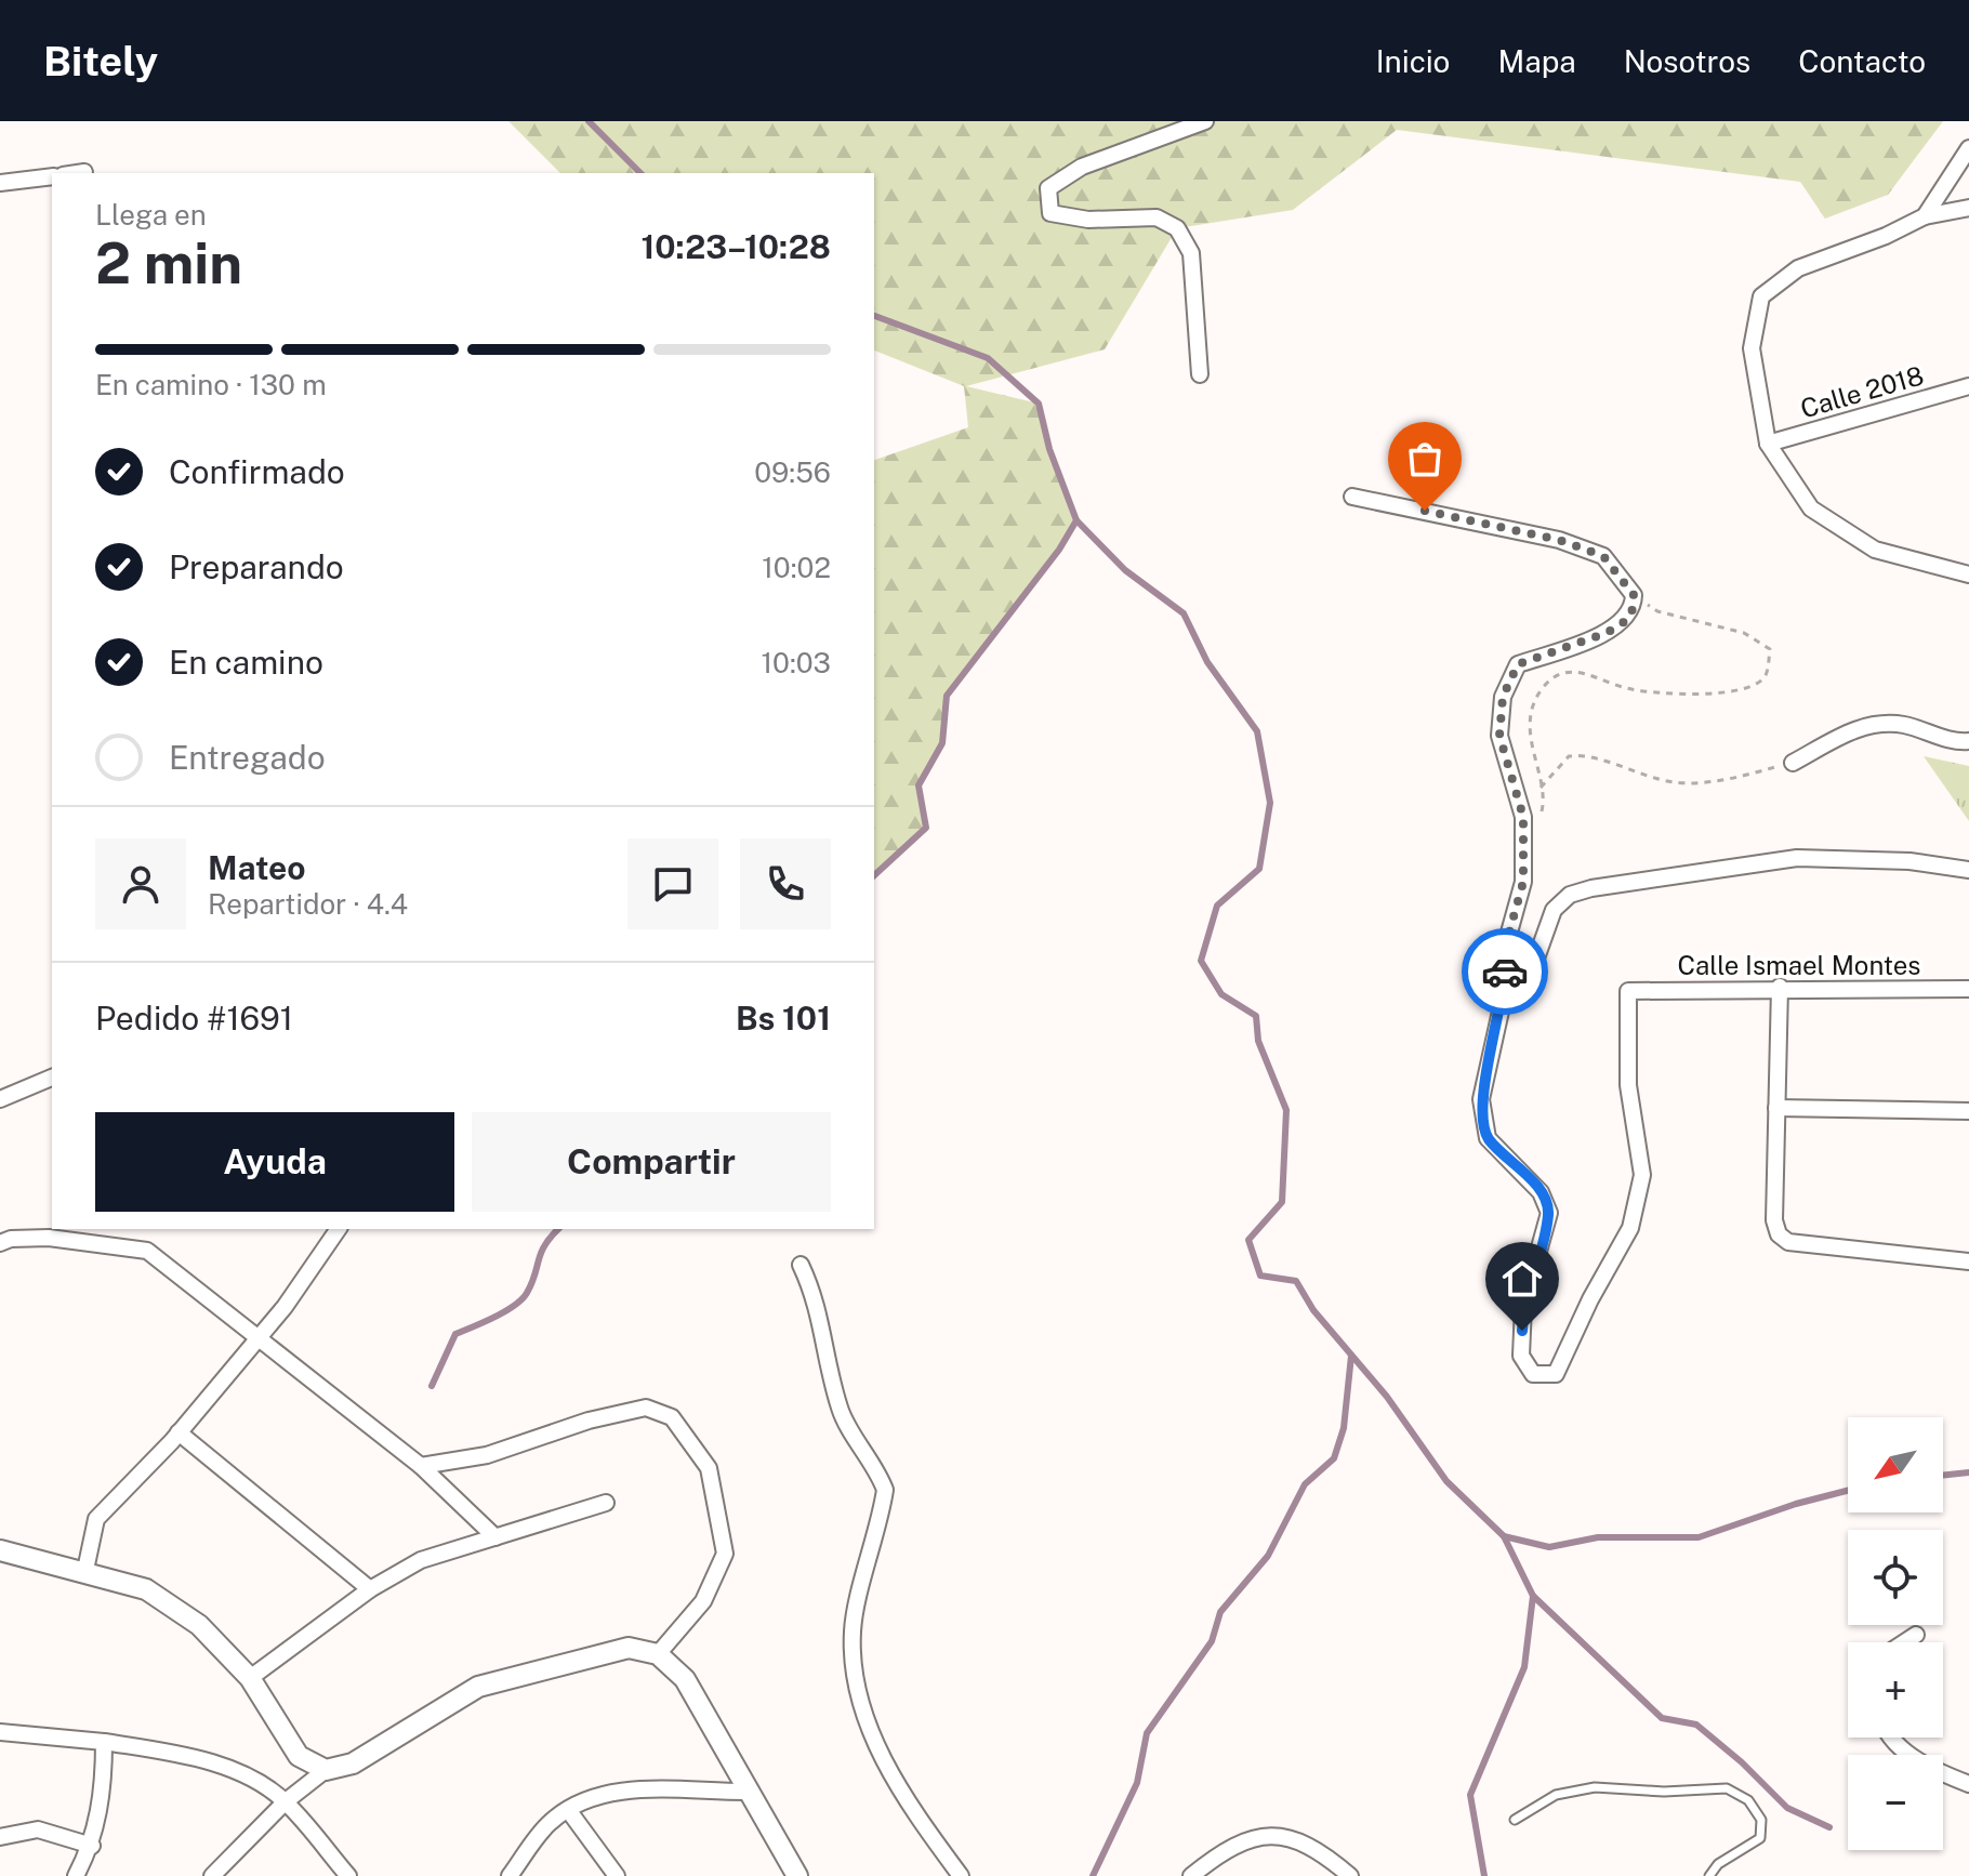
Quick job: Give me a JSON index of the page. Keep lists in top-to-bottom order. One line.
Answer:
{"streets":{"street":["Calle 2018","Calle Ismael Montes"]},"north":"bottom left","page":{"header":"Bitely","nav":["Inicio","Mapa","Nosotros","Contacto"],"heading":["2 min","Llega en","10:23–10:28"],"panel":["Mateo","Repartidor · 4.4","Pedido #1691","Bs 101"],"bar":"En camino · 130 m","list":[["Confirmado","09:56"],["Preparando","10:02"],["En camino","10:03"],"Entregado"],"buttons":["Ayuda","Compartir"],"map_buttons":["+","−"]}}
